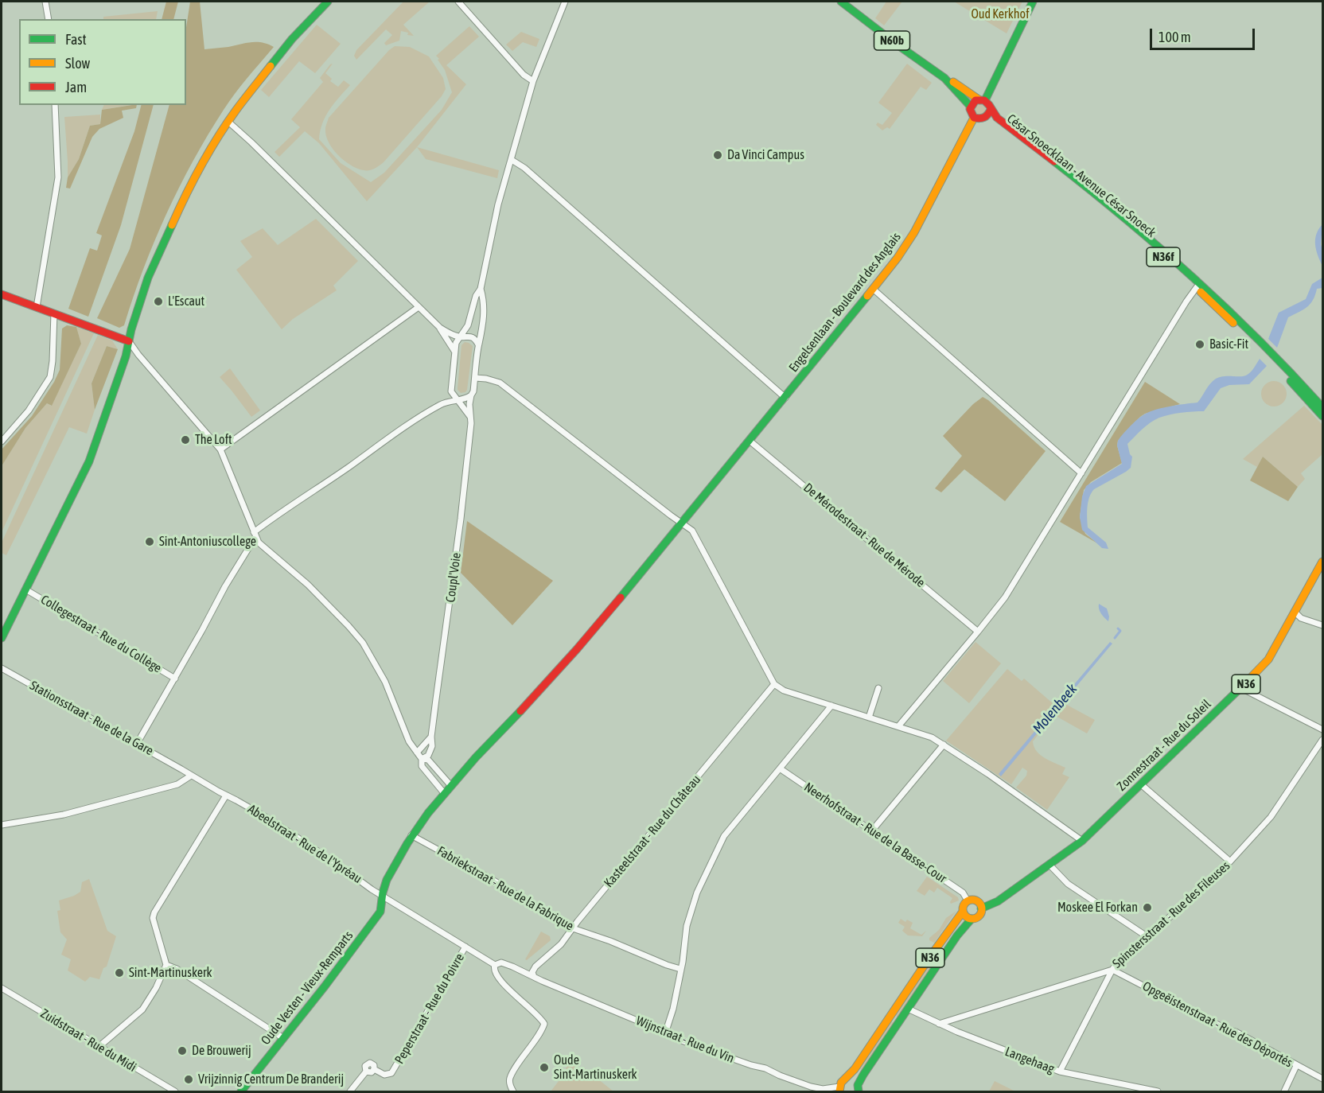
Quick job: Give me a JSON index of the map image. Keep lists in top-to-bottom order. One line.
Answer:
{"streets":{"main road":["N60b","César Snoecklaan - Avenue César Snoeck","N36f","Engelsenlaan - Boulevard des Anglais","N36","Zonnestraat - Rue du Soleil","Oude Vesten - Vieux-Remparts"],"street":["De Mérodestraat - Rue de Mérode","Coupl'Voie","Collegestraat - Rue du Collège","Stationsstraat - Rue de la Gare","Kasteelstraat - Rue du Château","Neerhofstraat - Rue de la Basse-Cour","Abeelstraat - Rue de l'Ypréau","Fabriekstraat - Rue de la Fabrique","Spinstersstraat - Rue des Fileuses","Peperstraat - Rue du Poivre","Opgeëistenstraat - Rue des Déportés","Wijnstraat - Rue du Vin","Zuidstraat - Rue du Midi","Langehaag"]},"crossings":[["N60b","César Snoecklaan - Avenue César Snoeck"],["N60b","Engelsenlaan - Boulevard des Anglais"],["César Snoecklaan - Avenue César Snoeck","Engelsenlaan - Boulevard des Anglais"],["Engelsenlaan - Boulevard des Anglais","De Mérodestraat - Rue de Mérode"],["Engelsenlaan - Boulevard des Anglais","Oude Vesten - Vieux-Remparts"],["N36","Zonnestraat - Rue du Soleil"],["N36","Neerhofstraat - Rue de la Basse-Cour"],["N36","Langehaag"],["Stationsstraat - Rue de la Gare","Abeelstraat - Rue de l'Ypréau"],["Zonnestraat - Rue du Soleil","Neerhofstraat - Rue de la Basse-Cour"],["Kasteelstraat - Rue du Château","Fabriekstraat - Rue de la Fabrique"],["Kasteelstraat - Rue du Château","Wijnstraat - Rue du Vin"],["Abeelstraat - Rue de l'Ypréau","Oude Vesten - Vieux-Remparts"],["Abeelstraat - Rue de l'Ypréau","Peperstraat - Rue du Poivre"],["Abeelstraat - Rue de l'Ypréau","Wijnstraat - Rue du Vin"],["Fabriekstraat - Rue de la Fabrique","Oude Vesten - Vieux-Remparts"],["Spinstersstraat - Rue des Fileuses","Opgeëistenstraat - Rue des Déportés"],["Spinstersstraat - Rue des Fileuses","Langehaag"]],"water":["Molenbeek"],"parks":["Oud Kerkhof"],"places":["Da Vinci Campus","L'Escaut","Basic-Fit","The Loft","Sint-Antoniuscollege","Moskee El Forkan","Sint-Martinuskerk","De Brouwerij","Oude Sint-Martinuskerk","Vrijzinnig Centrum De Branderij"],"legend":["Fast","Slow","Jam"],"scale_bar":"100 m"}
